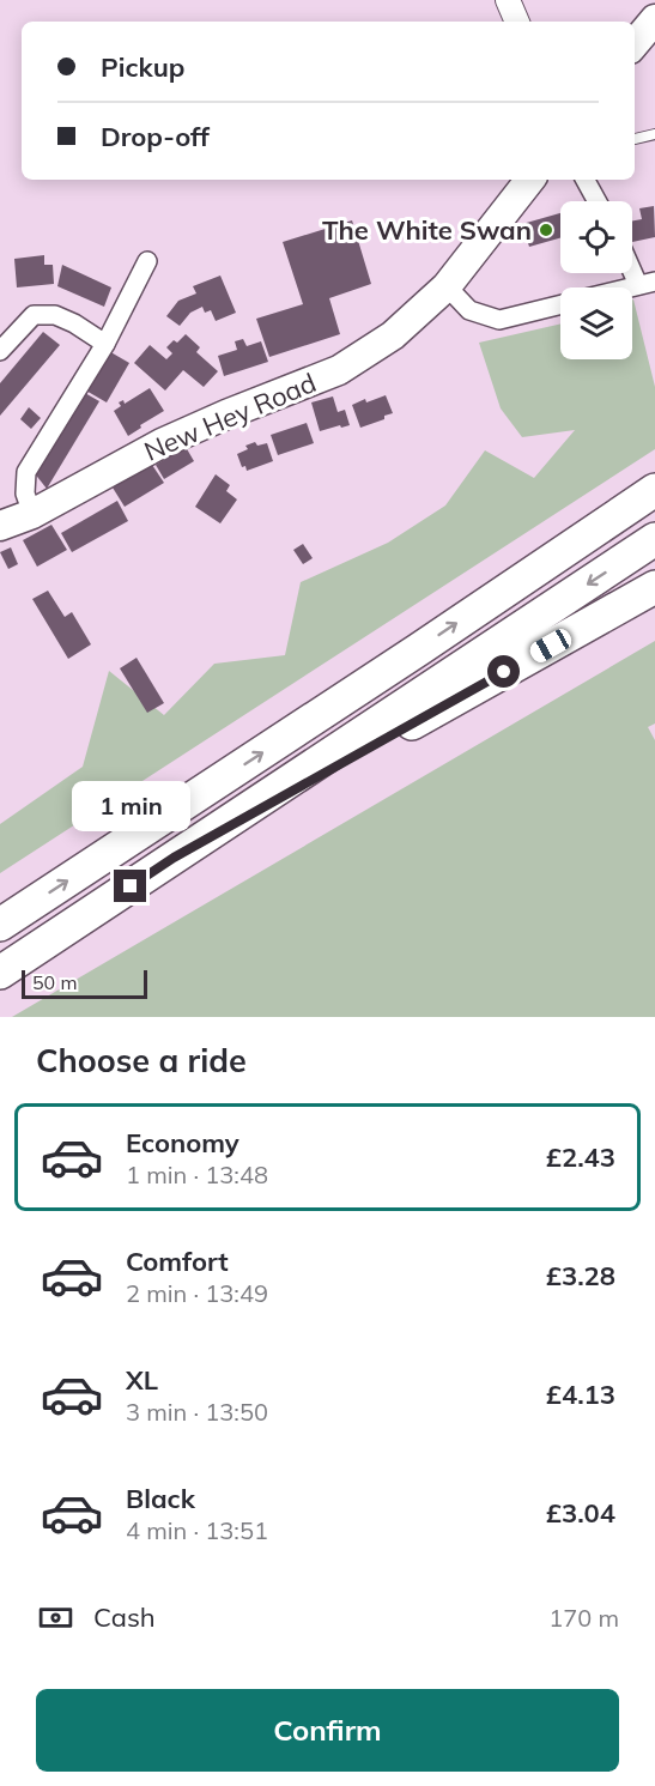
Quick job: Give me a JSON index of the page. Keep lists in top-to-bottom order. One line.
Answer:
{"streets":{"main road":["New Hey Road"]},"places":["The White Swan"],"scale_bar":"50 m","page":{"banner":["Pickup","Drop-off"],"bubble":"1 min","scale":"50 m","heading":"Choose a ride","list":[{"name":"Economy","note":"1 min · 13:48","value":"£2.43"},{"name":"Comfort","note":"2 min · 13:49","value":"£3.28"},{"name":"XL","note":"3 min · 13:50","value":"£4.13"},{"name":"Black","note":"4 min · 13:51","value":"£3.04"}],"pay":["Cash","170 m"],"buttons":"Confirm"}}
